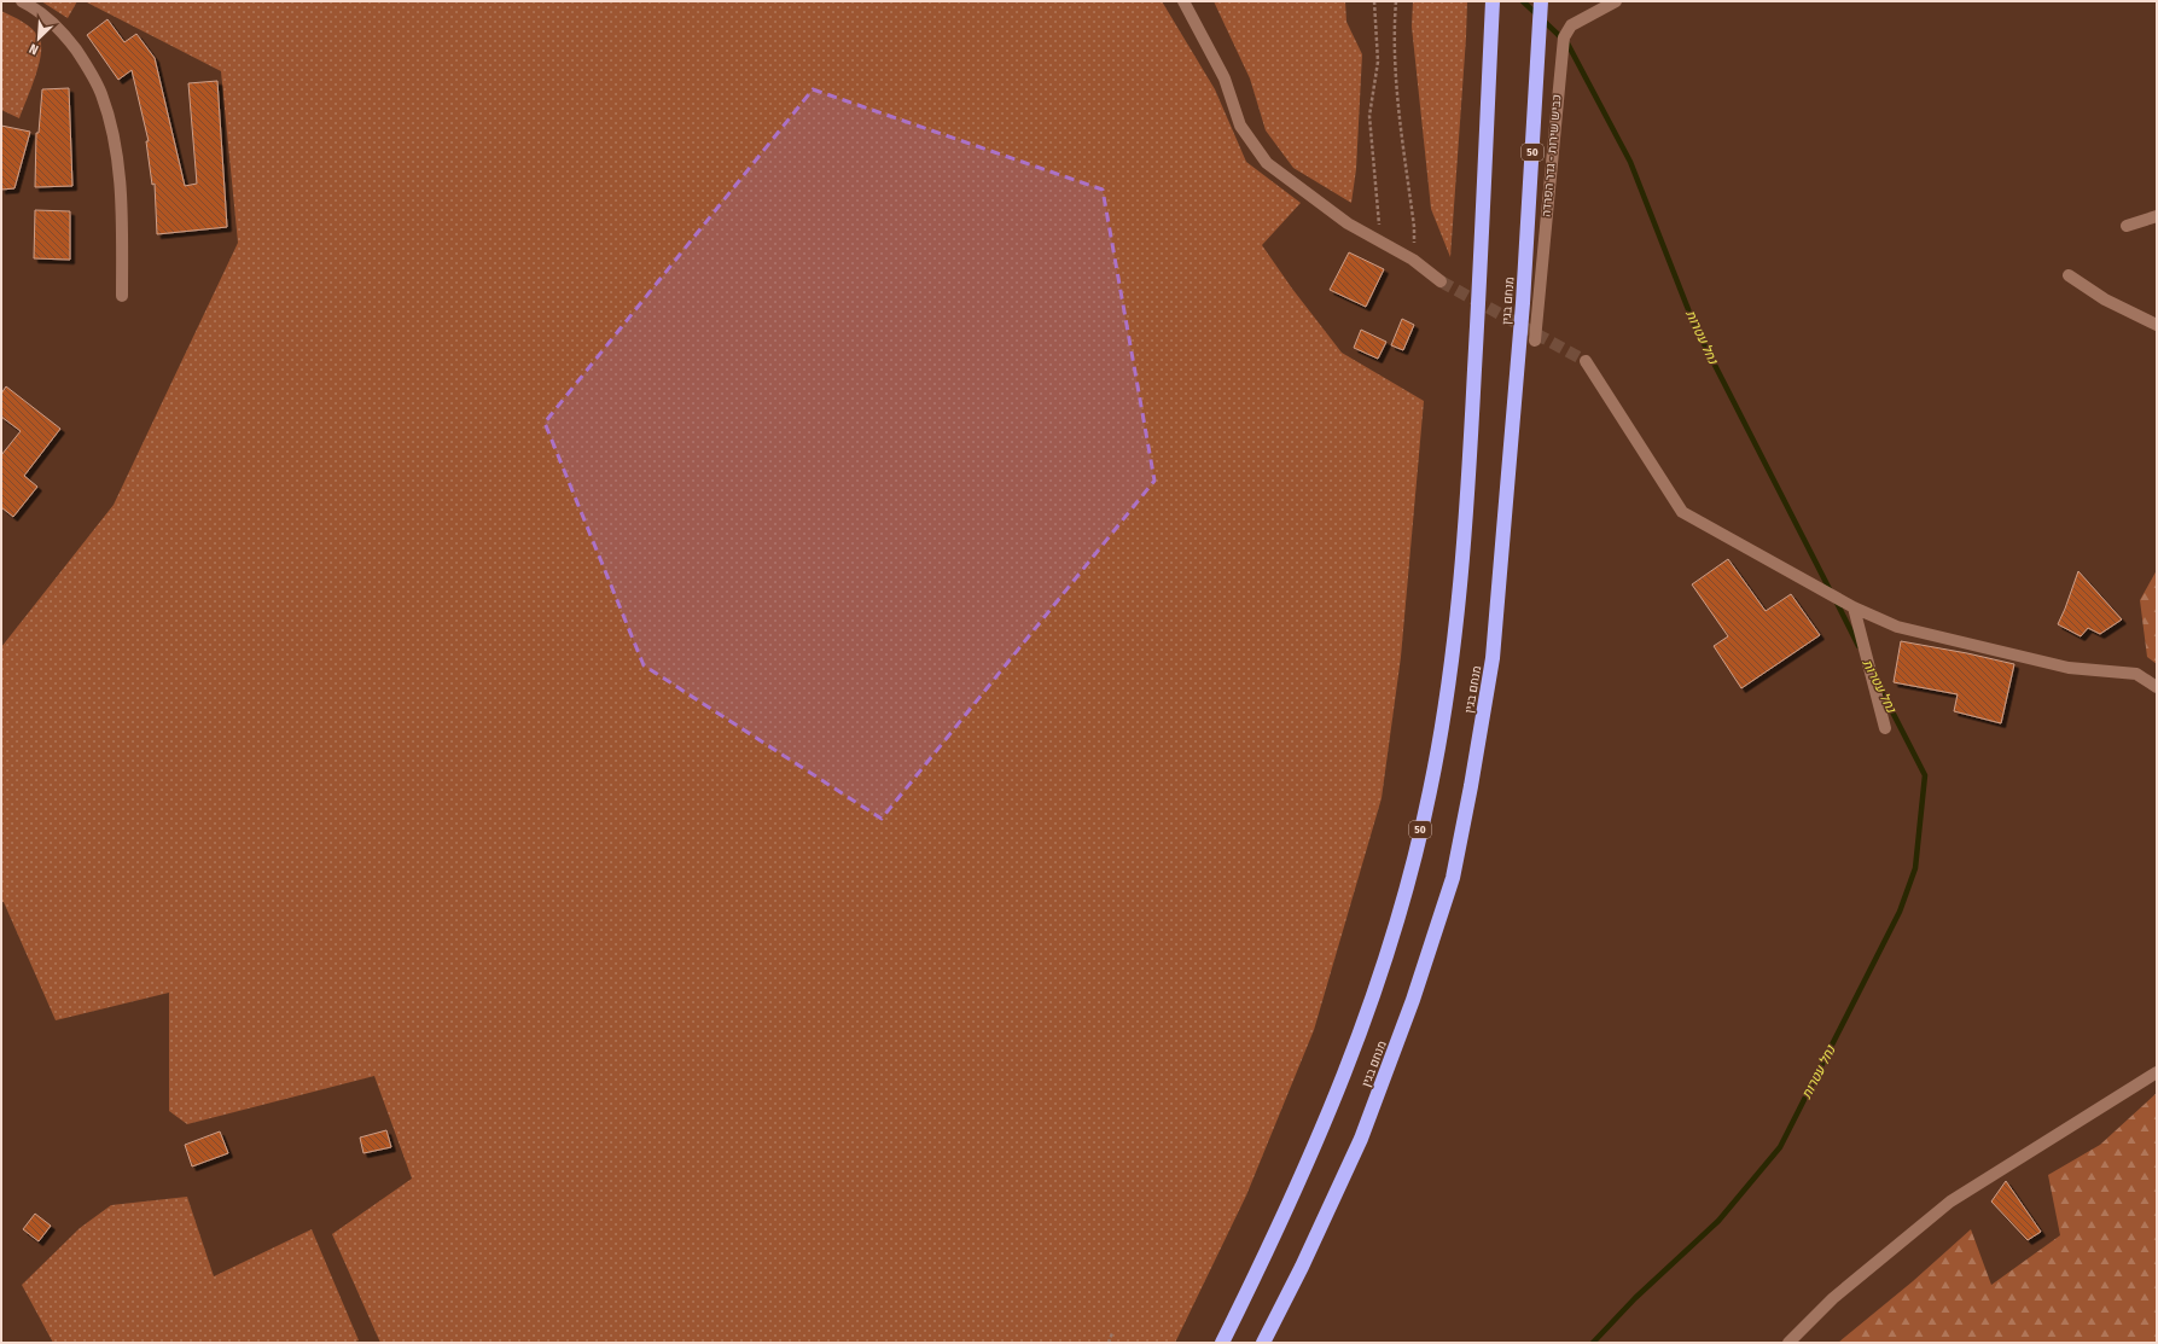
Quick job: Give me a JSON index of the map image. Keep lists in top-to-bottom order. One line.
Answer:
{"streets":{"highway":["50","מנחם בגין"],"street":["כביש שירות - גדר הפרדה"]},"water":["נחל עטרות"],"north":"bottom left"}
